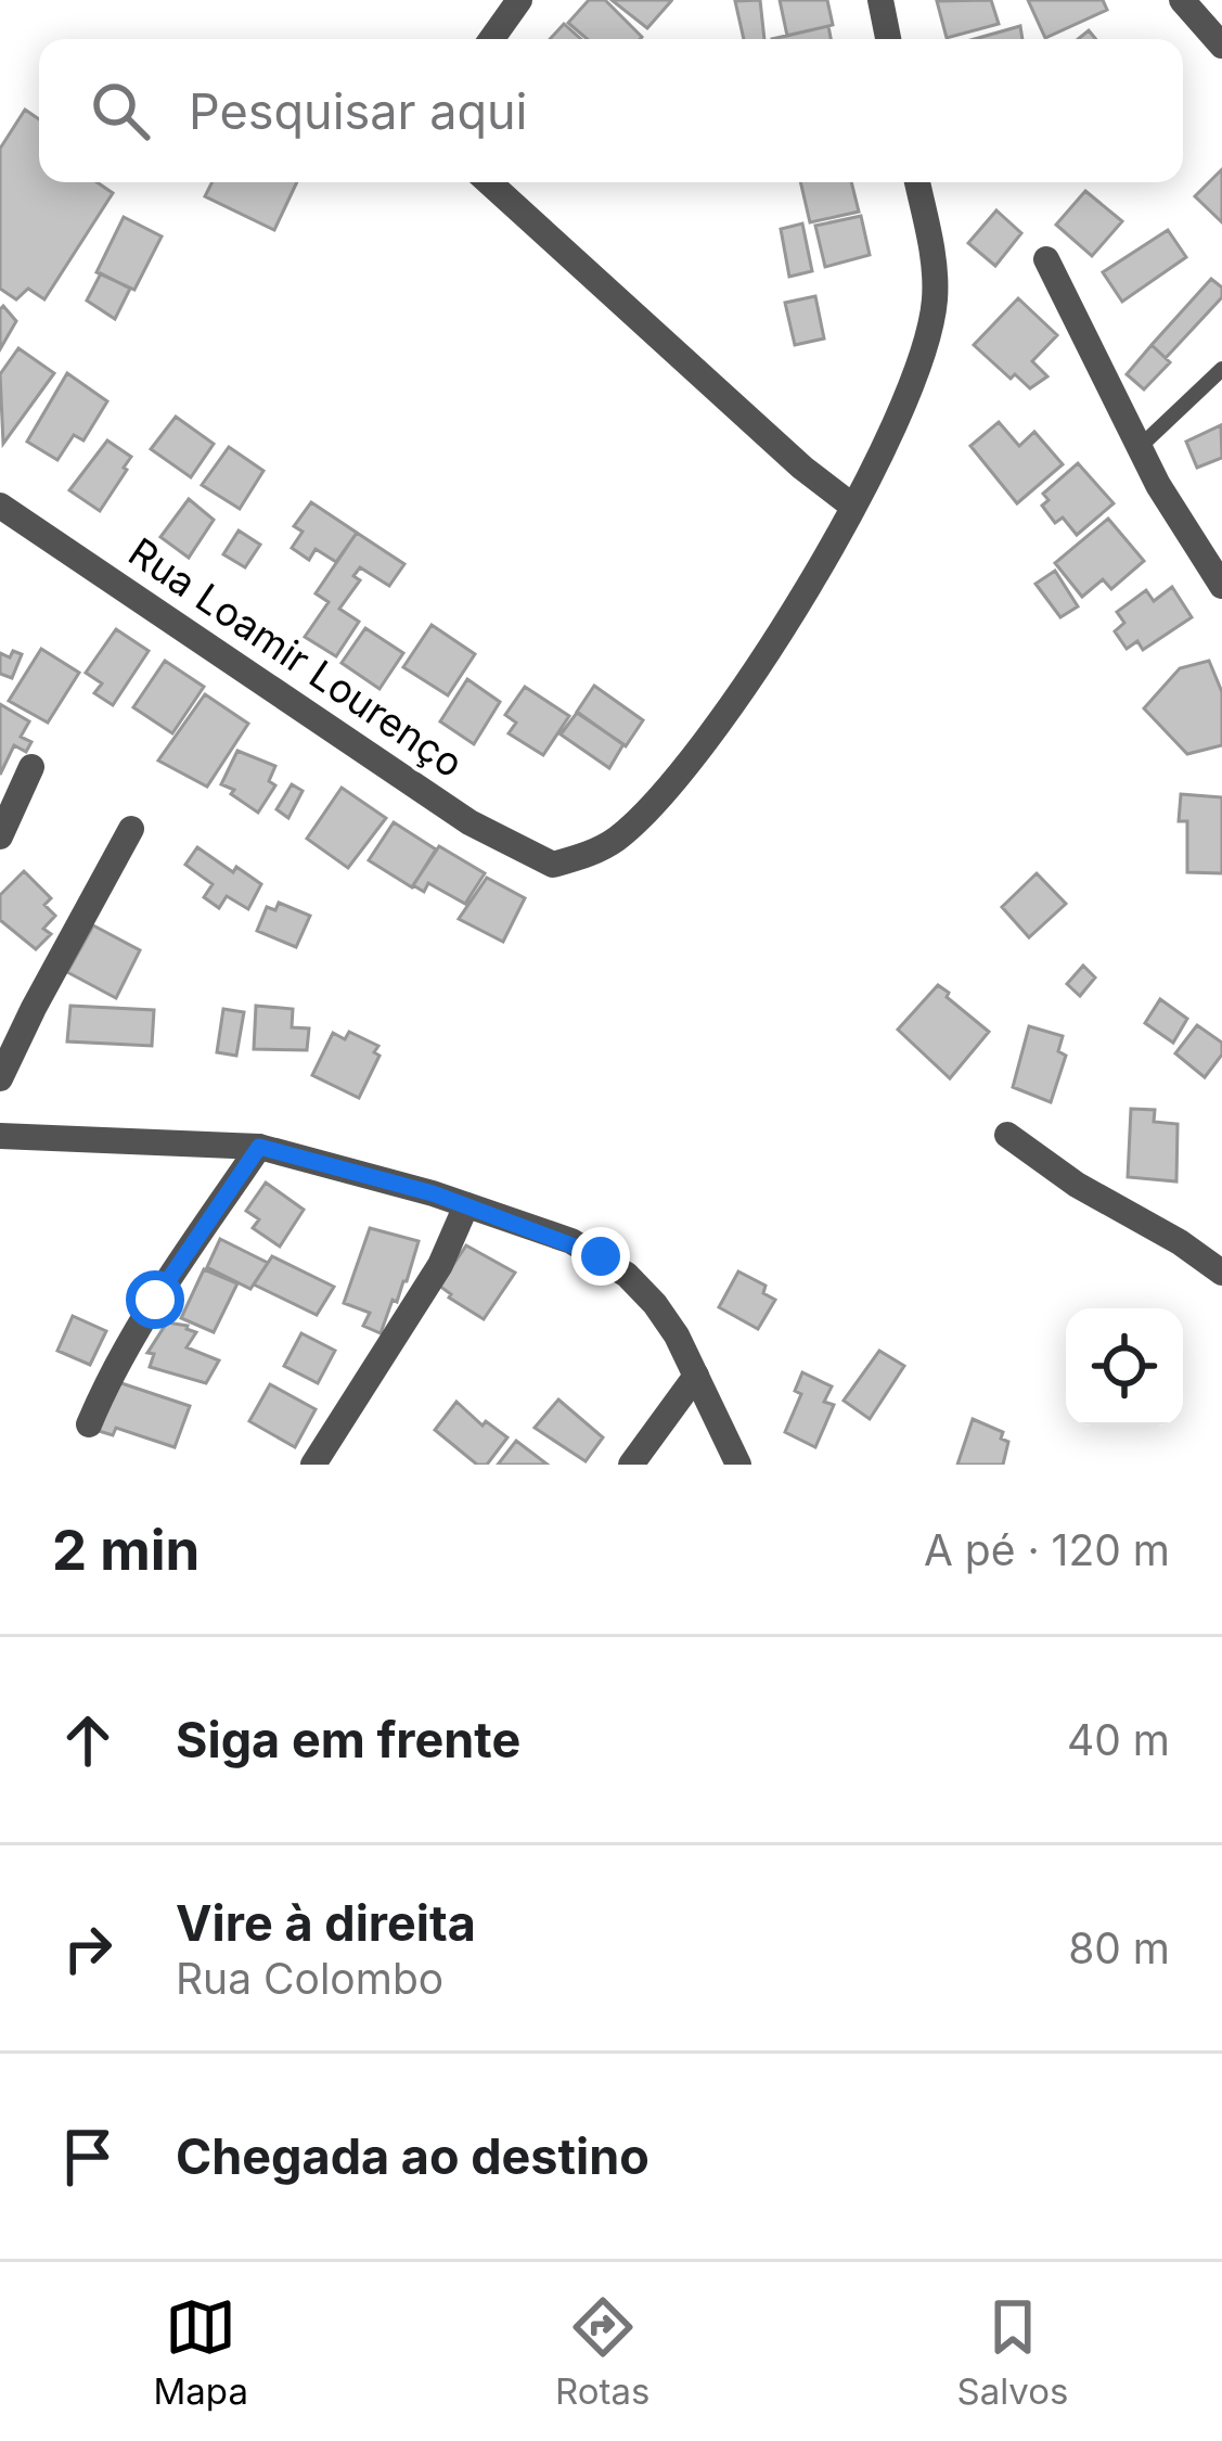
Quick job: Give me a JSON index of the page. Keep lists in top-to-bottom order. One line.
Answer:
{"streets":{"street":["Rua Loamir Lourenço"]},"page":{"search":"Pesquisar aqui","heading":["2 min","A pé · 120 m"],"list":[["Siga em frente","40 m"],["Vire à direita","Rua Colombo","80 m"],"Chegada ao destino"],"nav":["Mapa","Rotas","Salvos"]}}
